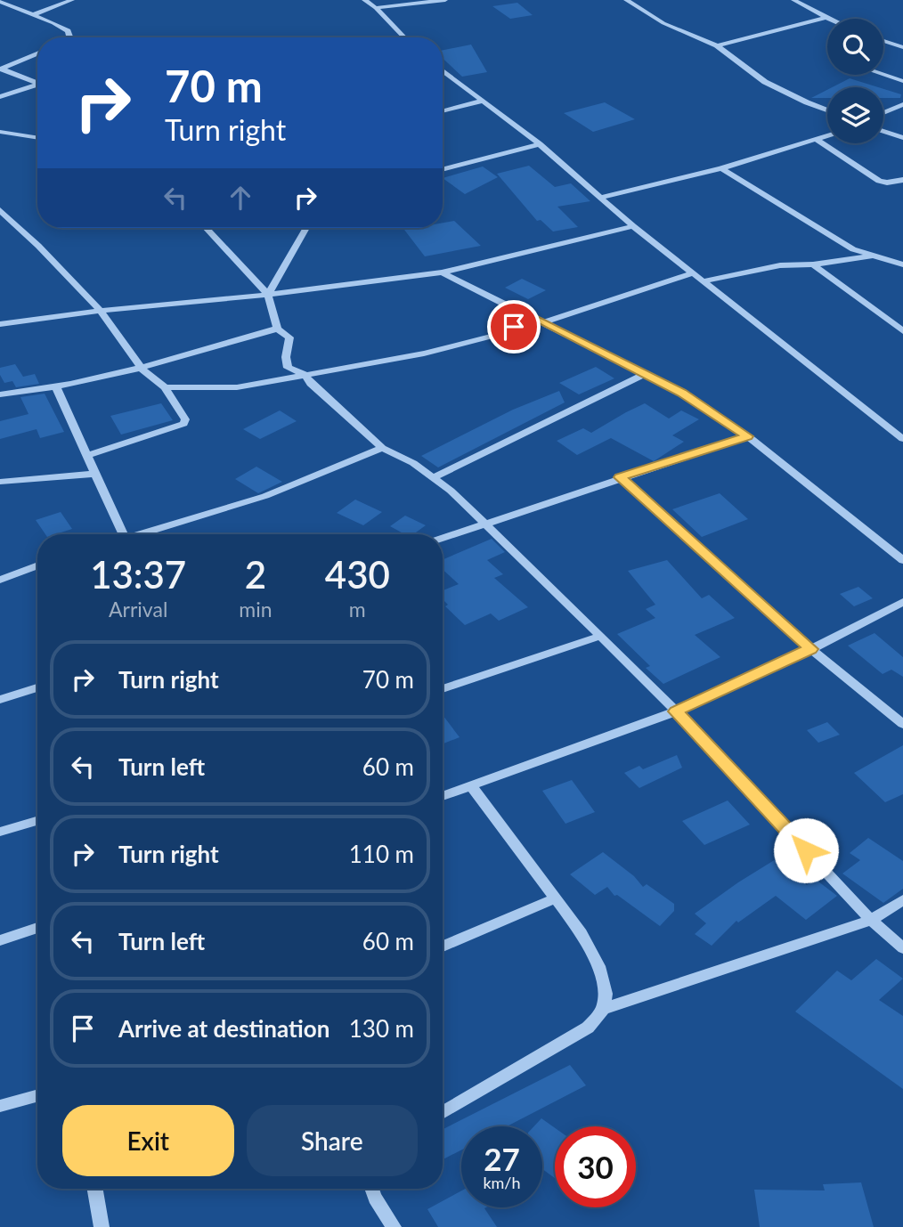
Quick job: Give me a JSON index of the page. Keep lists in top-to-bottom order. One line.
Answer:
{"page":{"turn":["70 m","Turn right"],"eta":["13:37","Arrival","2","min","430","m"],"list":[{"name":"Turn right","value":"70 m"},{"name":"Turn left","value":"60 m"},{"name":"Turn right","value":"110 m"},{"name":"Turn left","value":"60 m"},{"name":"Arrive at destination","value":"130 m"}],"buttons":["Exit","Share"],"speed":"27 km/h","limit":"30"}}
